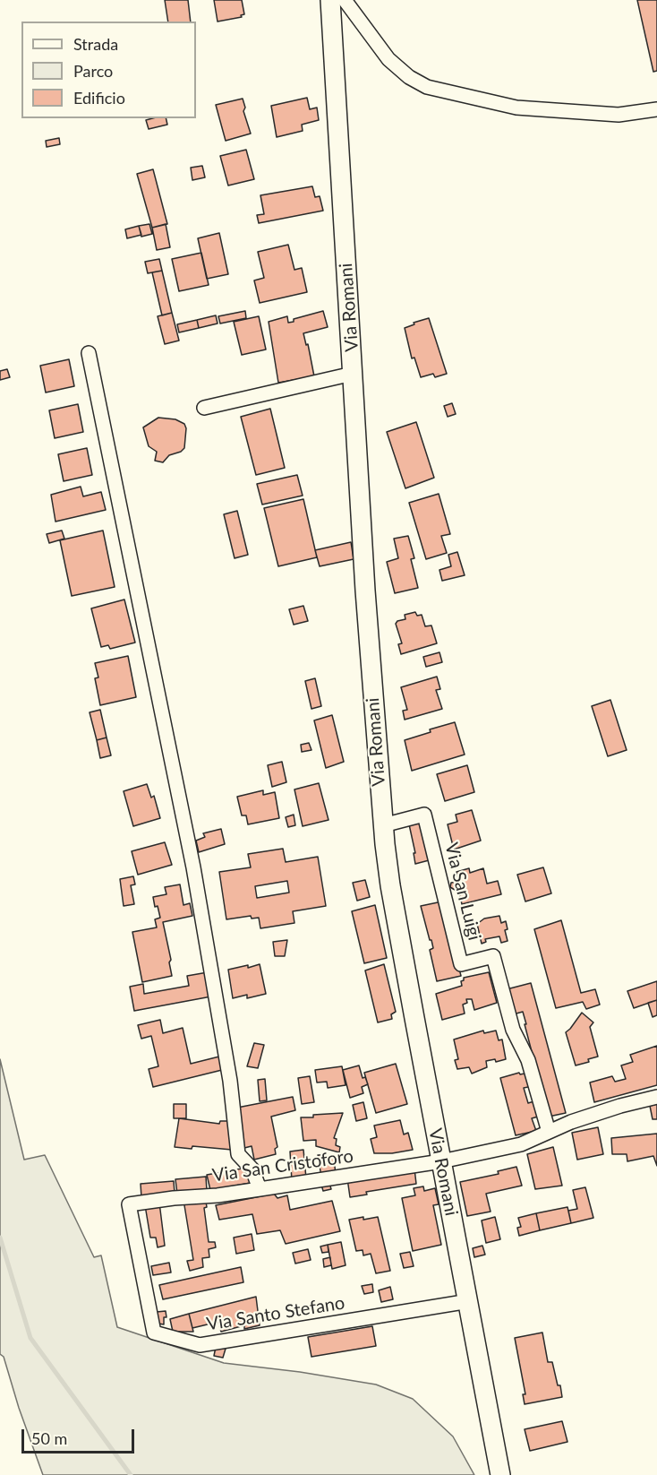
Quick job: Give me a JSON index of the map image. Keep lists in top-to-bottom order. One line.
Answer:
{"streets":{"street":["Via Romani","Via San Luigi","Via San Cristoforo","Via Santo Stefano"]},"crossings":[["Via Romani","Via San Luigi"],["Via Romani","Via San Cristoforo"],["Via Romani","Via Santo Stefano"],["Via San Luigi","Via San Cristoforo"],["Via San Cristoforo","Via Santo Stefano"]],"legend":["Strada","Parco","Edificio"],"scale_bar":"50 m"}
